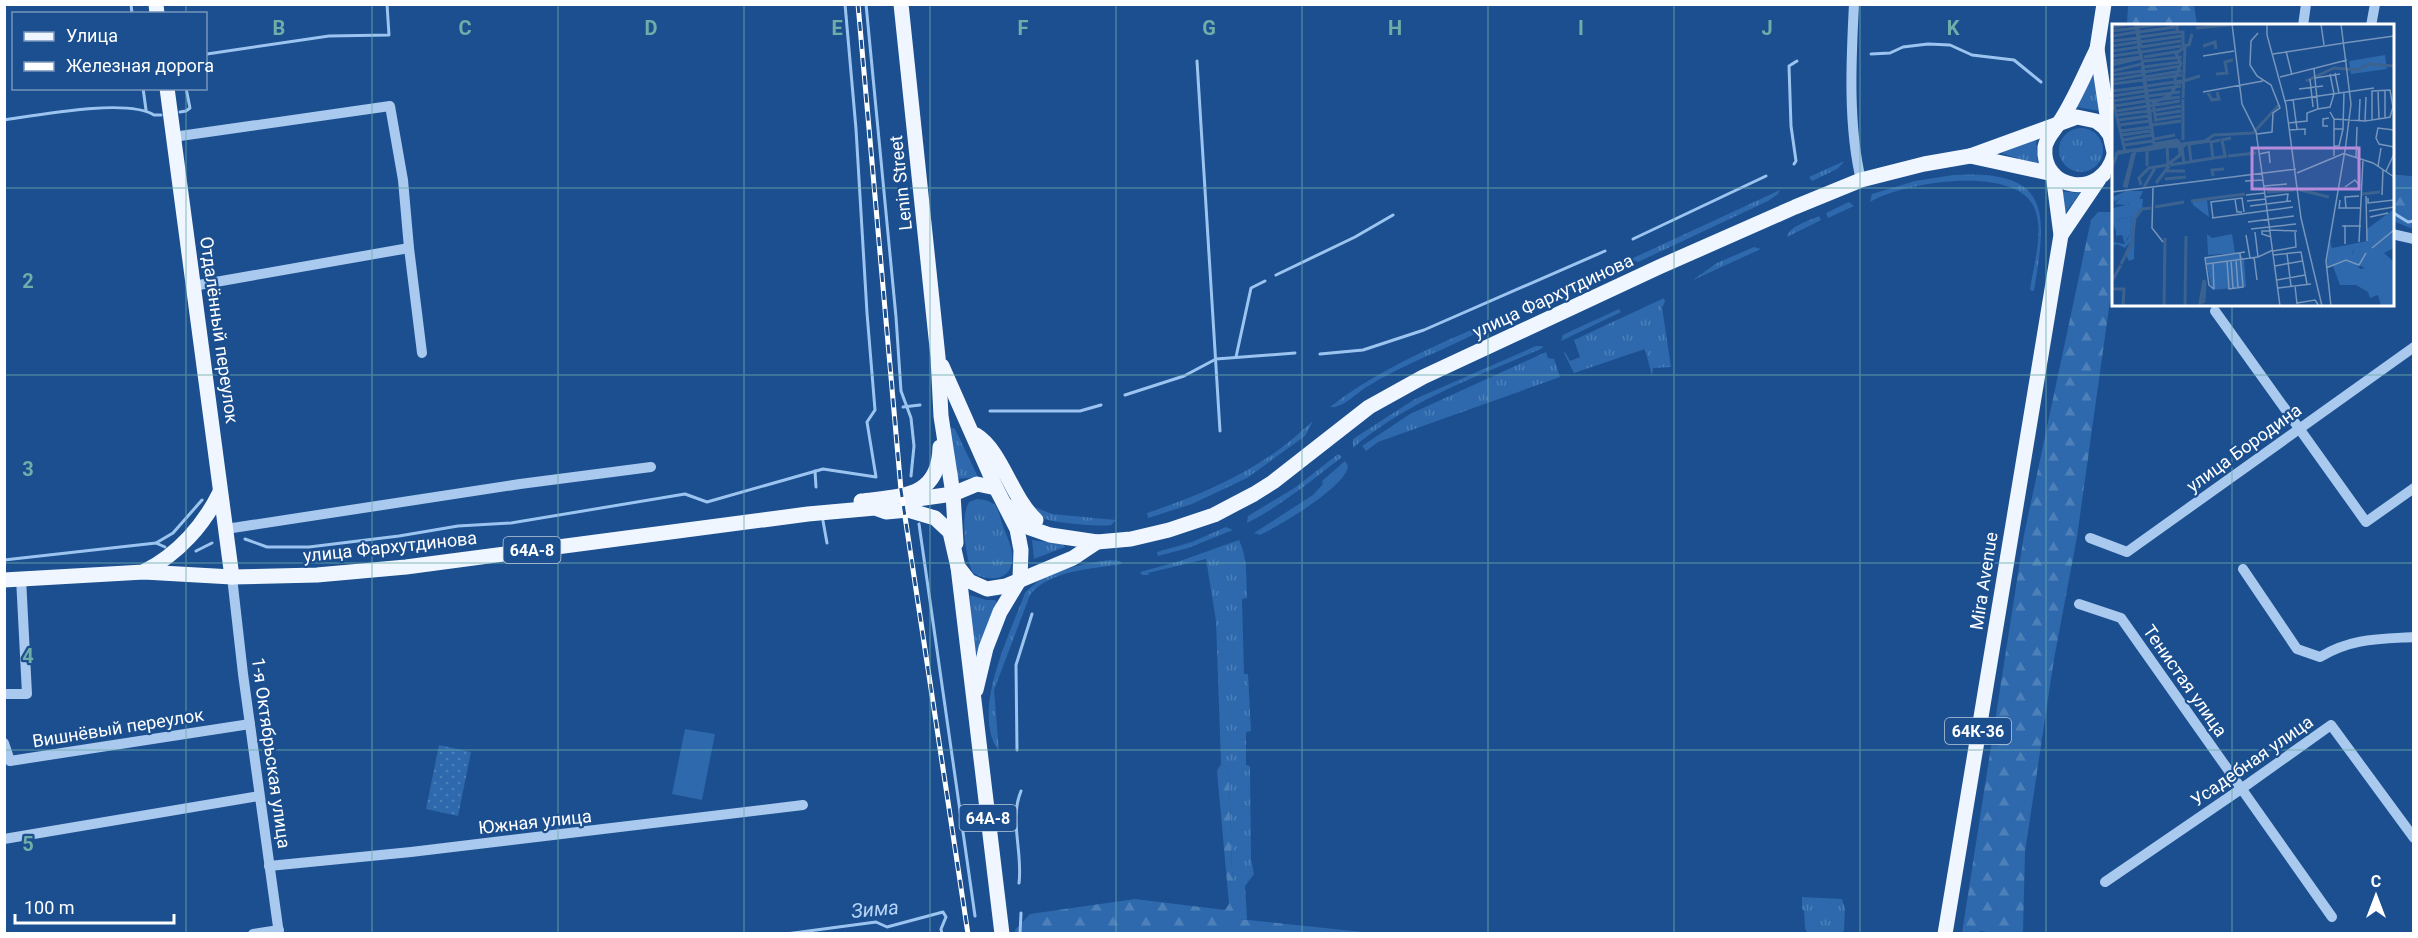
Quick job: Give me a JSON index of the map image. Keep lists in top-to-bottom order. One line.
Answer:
{"streets":{"main road":["Lenin Street","улица Фархутдинова","Отдалённый переулок","64А-8","Mira Avenue","64К-36"],"street":["улица Бородина","Тенистая улица","Вишнёвый переулок","1-я Октябрьская улица","Усадебная улица","Южная улица"]},"crossings":[["Lenin Street","64А-8"],["улица Фархутдинова","Отдалённый переулок"],["улица Фархутдинова","64А-8"],["улица Фархутдинова","Mira Avenue"],["улица Фархутдинова","64К-36"],["улица Фархутдинова","1-я Октябрьская улица"],["Отдалённый переулок","1-я Октябрьская улица"],["Mira Avenue","64К-36"],["Тенистая улица","Усадебная улица"],["Вишнёвый переулок","1-я Октябрьская улица"],["1-я Октябрьская улица","Южная улица"]],"water":["Зима"],"legend":["Улица","Железная дорога"],"scale_bar":"100 m","north":"top","grid":{"columns":["B","C","D","E","F","G","H","I","J","K"],"rows":["2","3","4","5"]}}
